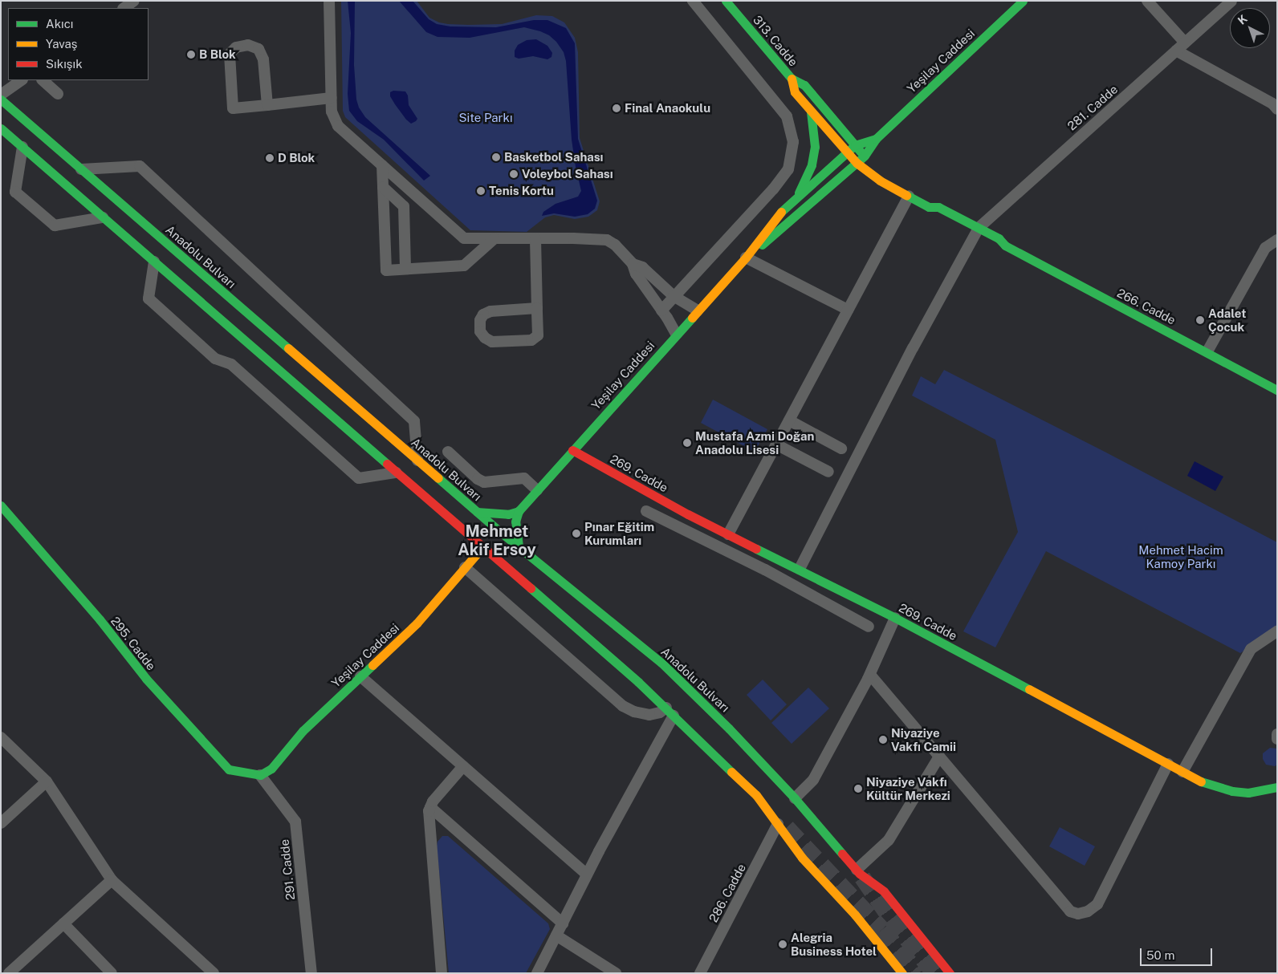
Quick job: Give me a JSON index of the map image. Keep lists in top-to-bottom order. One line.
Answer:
{"streets":{"main road":["313. Cadde","Yeşilay Caddesi","Anadolu Bulvarı","266. Cadde","269. Cadde","295. Cadde"],"street":["281. Cadde","291. Cadde","286. Cadde"]},"crossings":[["313. Cadde","Yeşilay Caddesi"],["313. Cadde","266. Cadde"],["Yeşilay Caddesi","266. Cadde"],["Yeşilay Caddesi","269. Cadde"],["Yeşilay Caddesi","295. Cadde"],["Yeşilay Caddesi","291. Cadde"],["281. Cadde","266. Cadde"],["281. Cadde","269. Cadde"],["295. Cadde","291. Cadde"]],"districts":["Mehmet Akif Ersoy"],"parks":["Site Parkı","Mehmet Hacim Kamoy Parkı"],"places":["B Blok","Final Anaokulu","Basketbol Sahası","D Blok","Voleybol Sahası","Tenis Kortu","Adalet Çocuk","Mustafa Azmi Doğan Anadolu Lisesi","Pınar Eğitim Kurumları","Niyaziye Vakfı Camii","Niyaziye Vakfı Kültür Merkezi","Alegria Business Hotel"],"legend":["Akıcı","Yavaş","Sıkışık"],"scale_bar":"50 m","north":"top left"}
